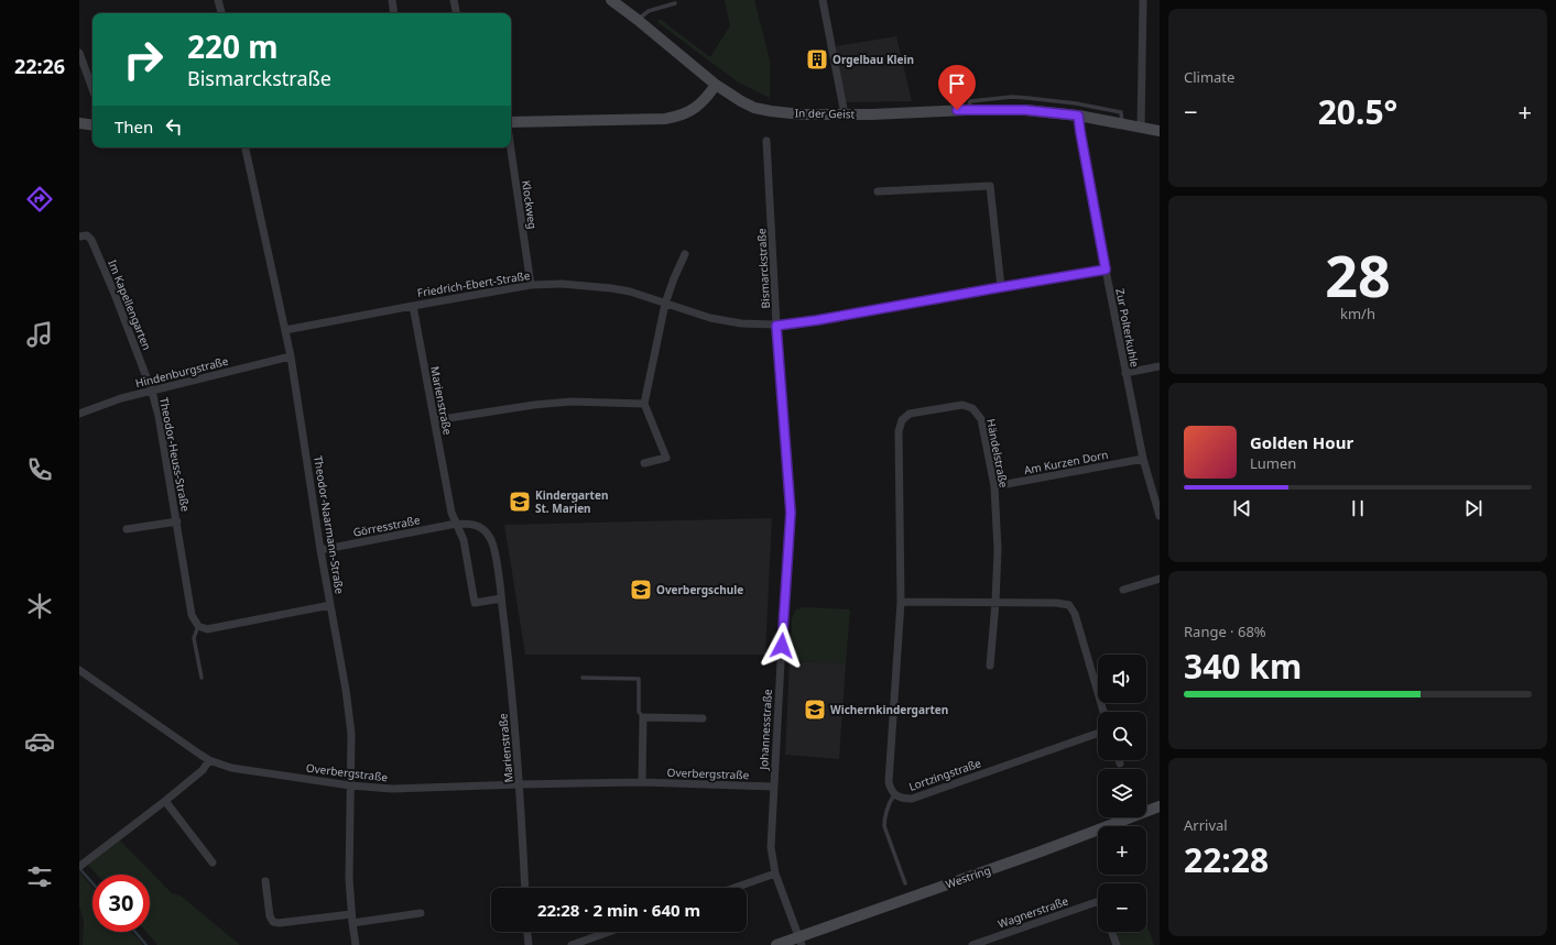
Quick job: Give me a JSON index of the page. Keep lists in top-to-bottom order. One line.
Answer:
{"streets":{"main road":["In der Geist","Westring"],"street":["Klockweg","Bismarckstraße","Friedrich-Ebert-Straße","Im Kapellengarten","Zur Polterkuhle","Hindenburgstraße","Marienstraße","Händelstraße","Theodor-Heuss-Straße","Am Kurzen Dorn","Theodor-Naarmann-Straße","Görresstraße","Johannesstraße","Overbergstraße","Lortzingstraße","Wagnerstraße"]},"crossings":[["In der Geist","Zur Polterkuhle"],["Klockweg","Friedrich-Ebert-Straße"],["Bismarckstraße","Friedrich-Ebert-Straße"],["Bismarckstraße","Johannesstraße"],["Friedrich-Ebert-Straße","Marienstraße"],["Friedrich-Ebert-Straße","Theodor-Naarmann-Straße"],["Friedrich-Ebert-Straße","Johannesstraße"],["Im Kapellengarten","Hindenburgstraße"],["Im Kapellengarten","Theodor-Heuss-Straße"],["Zur Polterkuhle","Am Kurzen Dorn"],["Hindenburgstraße","Theodor-Heuss-Straße"],["Hindenburgstraße","Theodor-Naarmann-Straße"],["Marienstraße","Görresstraße"],["Marienstraße","Overbergstraße"],["Händelstraße","Am Kurzen Dorn"],["Händelstraße","Lortzingstraße"],["Theodor-Naarmann-Straße","Görresstraße"],["Theodor-Naarmann-Straße","Overbergstraße"],["Johannesstraße","Overbergstraße"],["Johannesstraße","Westring"]],"places":{"building":["Orgelbau Klein"],"school or university":["Kindergarten St. Marien","Overbergschule","Wichernkindergarten"]},"page":{"tabs":"22:26","tile":["Climate",["28","km/h"],["Range · 68%","340 km"],["Arrival","22:28"]],"turn":["220 m","Bismarckstraße"],"heat":["−","20.5°","+"],"then":"Then","song":["Golden Hour","Lumen"],"map_buttons":["+","−"],"limit":"30","trip":"22:28 · 2 min · 640 m"}}
